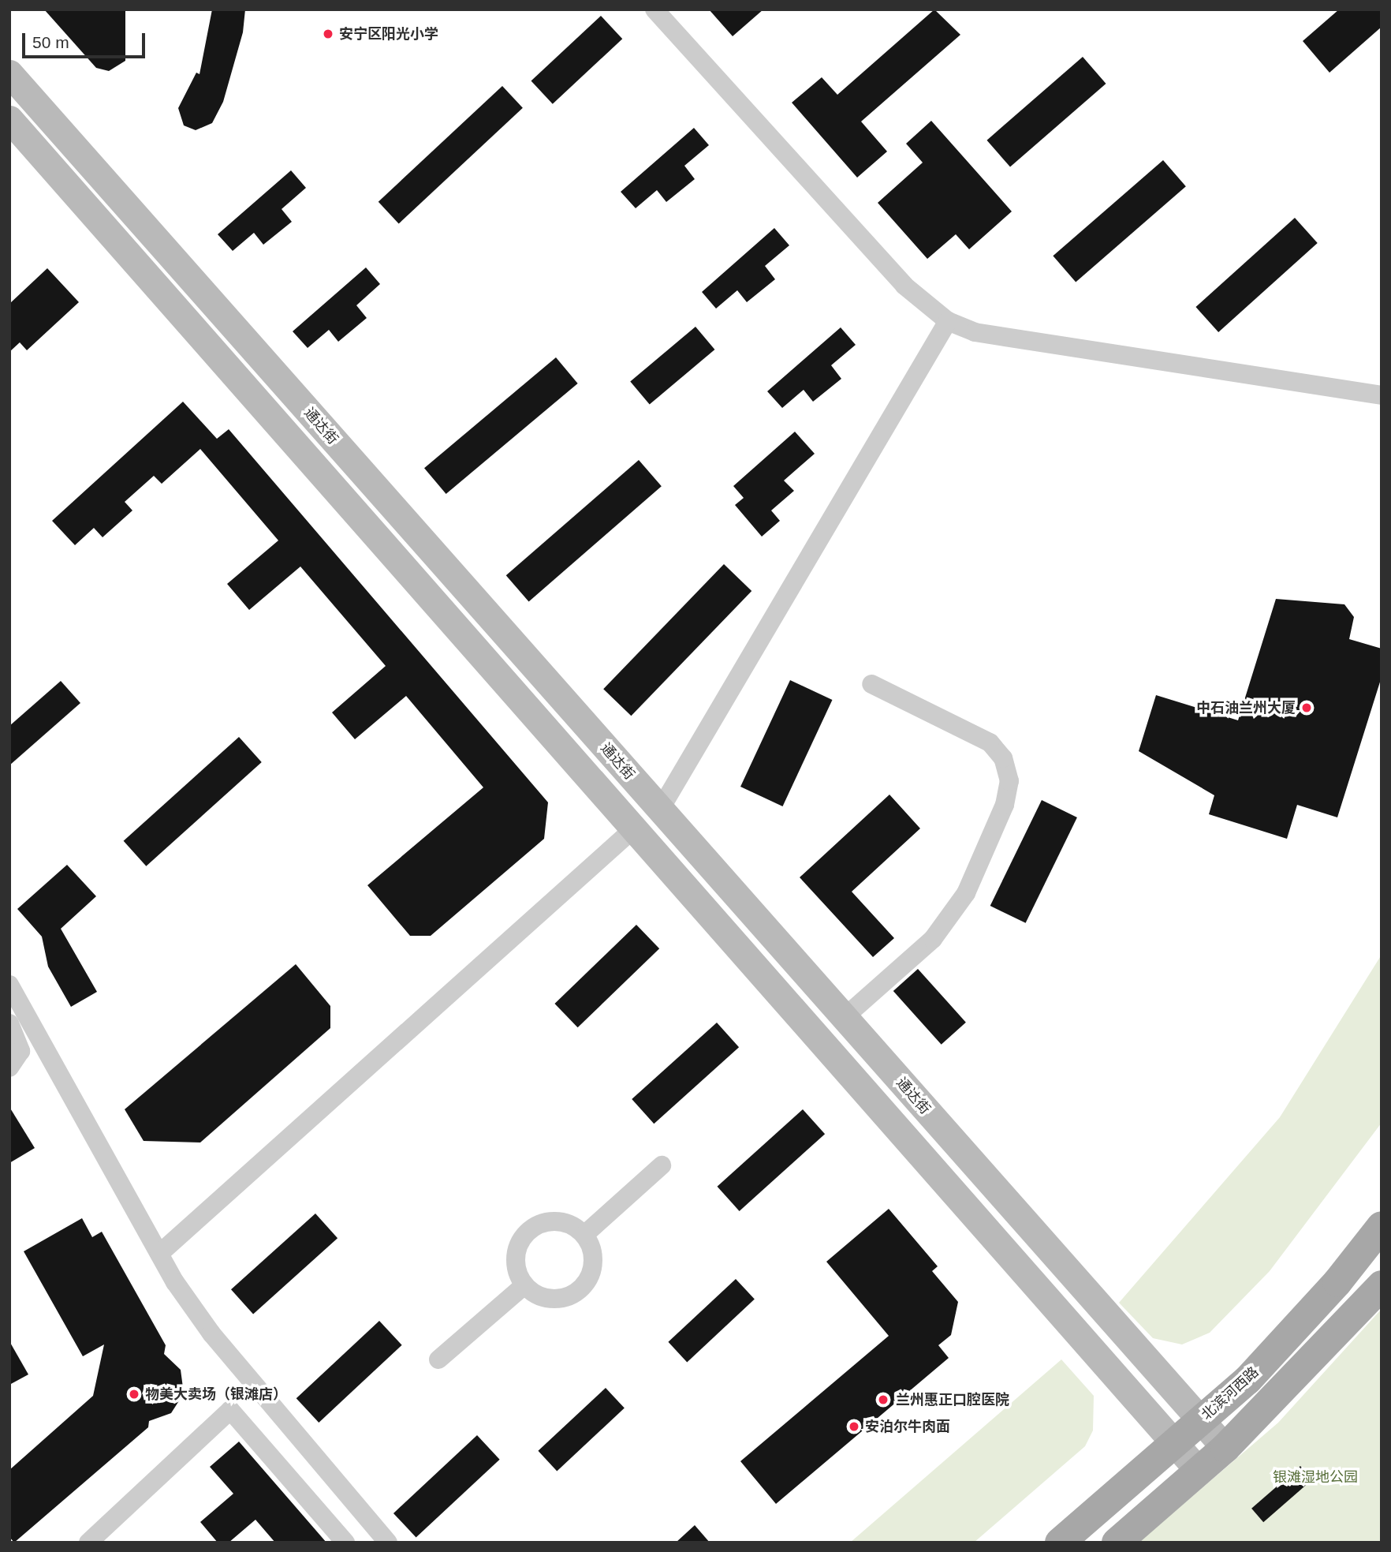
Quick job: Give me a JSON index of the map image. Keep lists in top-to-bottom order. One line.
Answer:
{"streets":{"main road":["通达街","北滨河西路"]},"crossings":[["通达街","北滨河西路"]],"parks":["银滩湿地公园"],"places":["安宁区阳光小学","中石油兰州大厦","物美大卖场（银滩店）","兰州惠正口腔医院","安泊尔牛肉面"],"scale_bar":"50 m"}
